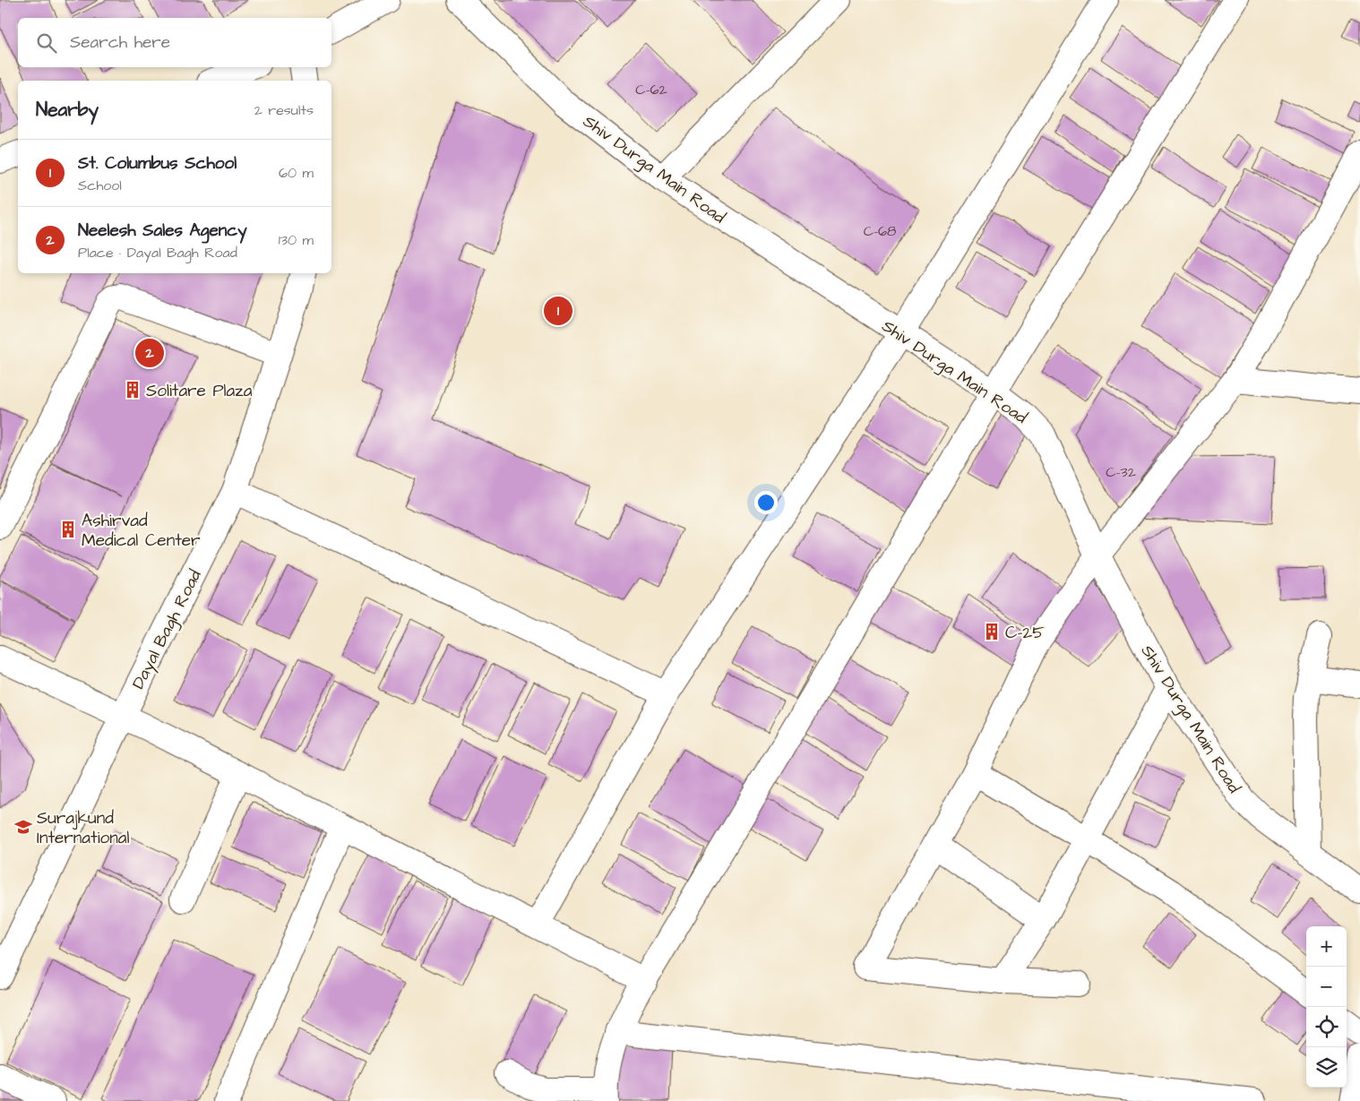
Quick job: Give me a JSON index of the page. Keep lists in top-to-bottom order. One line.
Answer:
{"streets":{"street":["Shiv Durga Main Road","Dayal Bagh Road"]},"places":{"building":["Solitare Plaza","Ashirvad Medical Center","C-25"],"school or university":["Surajkund International"]},"house_numbers":["C-62","C-68","C-32"],"page":{"search":"Search here","heading":["Nearby","2 results"],"list":[{"mark":"1","name":"St. Columbus School","note":"School","value":"60 m"},{"mark":"2","name":"Neelesh Sales Agency","note":"Place · Dayal Bagh Road","value":"130 m"}],"pins":["1","2"],"map_buttons":["+","−"]}}
